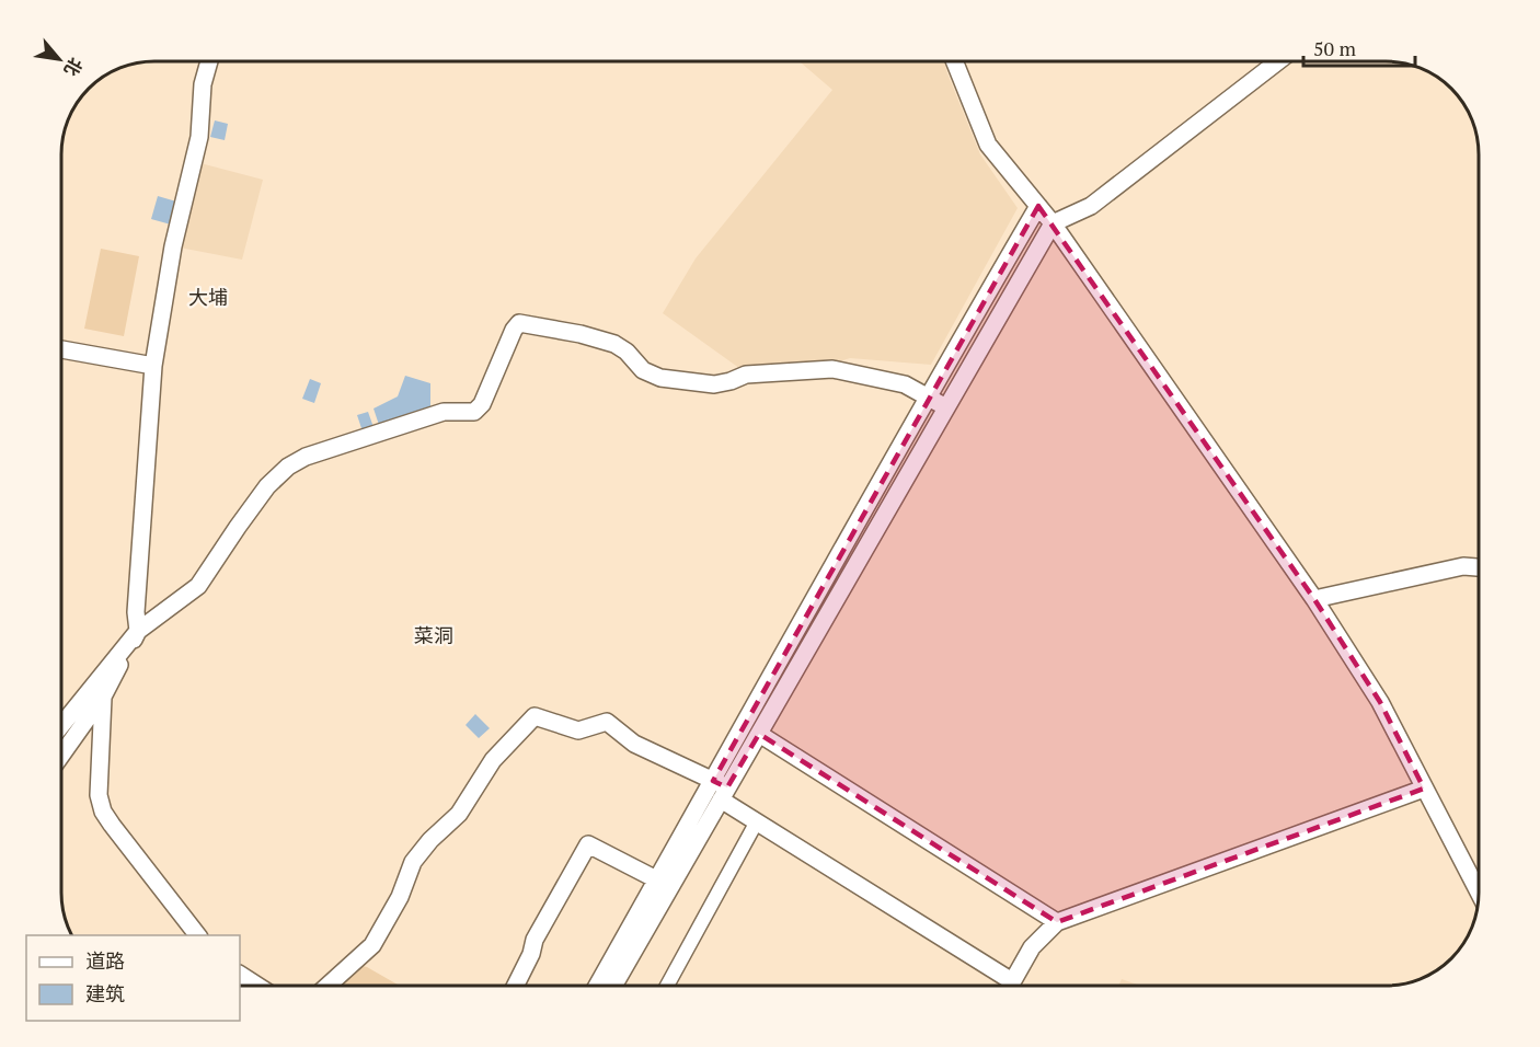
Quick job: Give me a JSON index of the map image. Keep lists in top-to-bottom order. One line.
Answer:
{"districts":["大埔","菜洞"],"legend":["道路","建筑"],"scale_bar":"50 m","north":"bottom right"}
